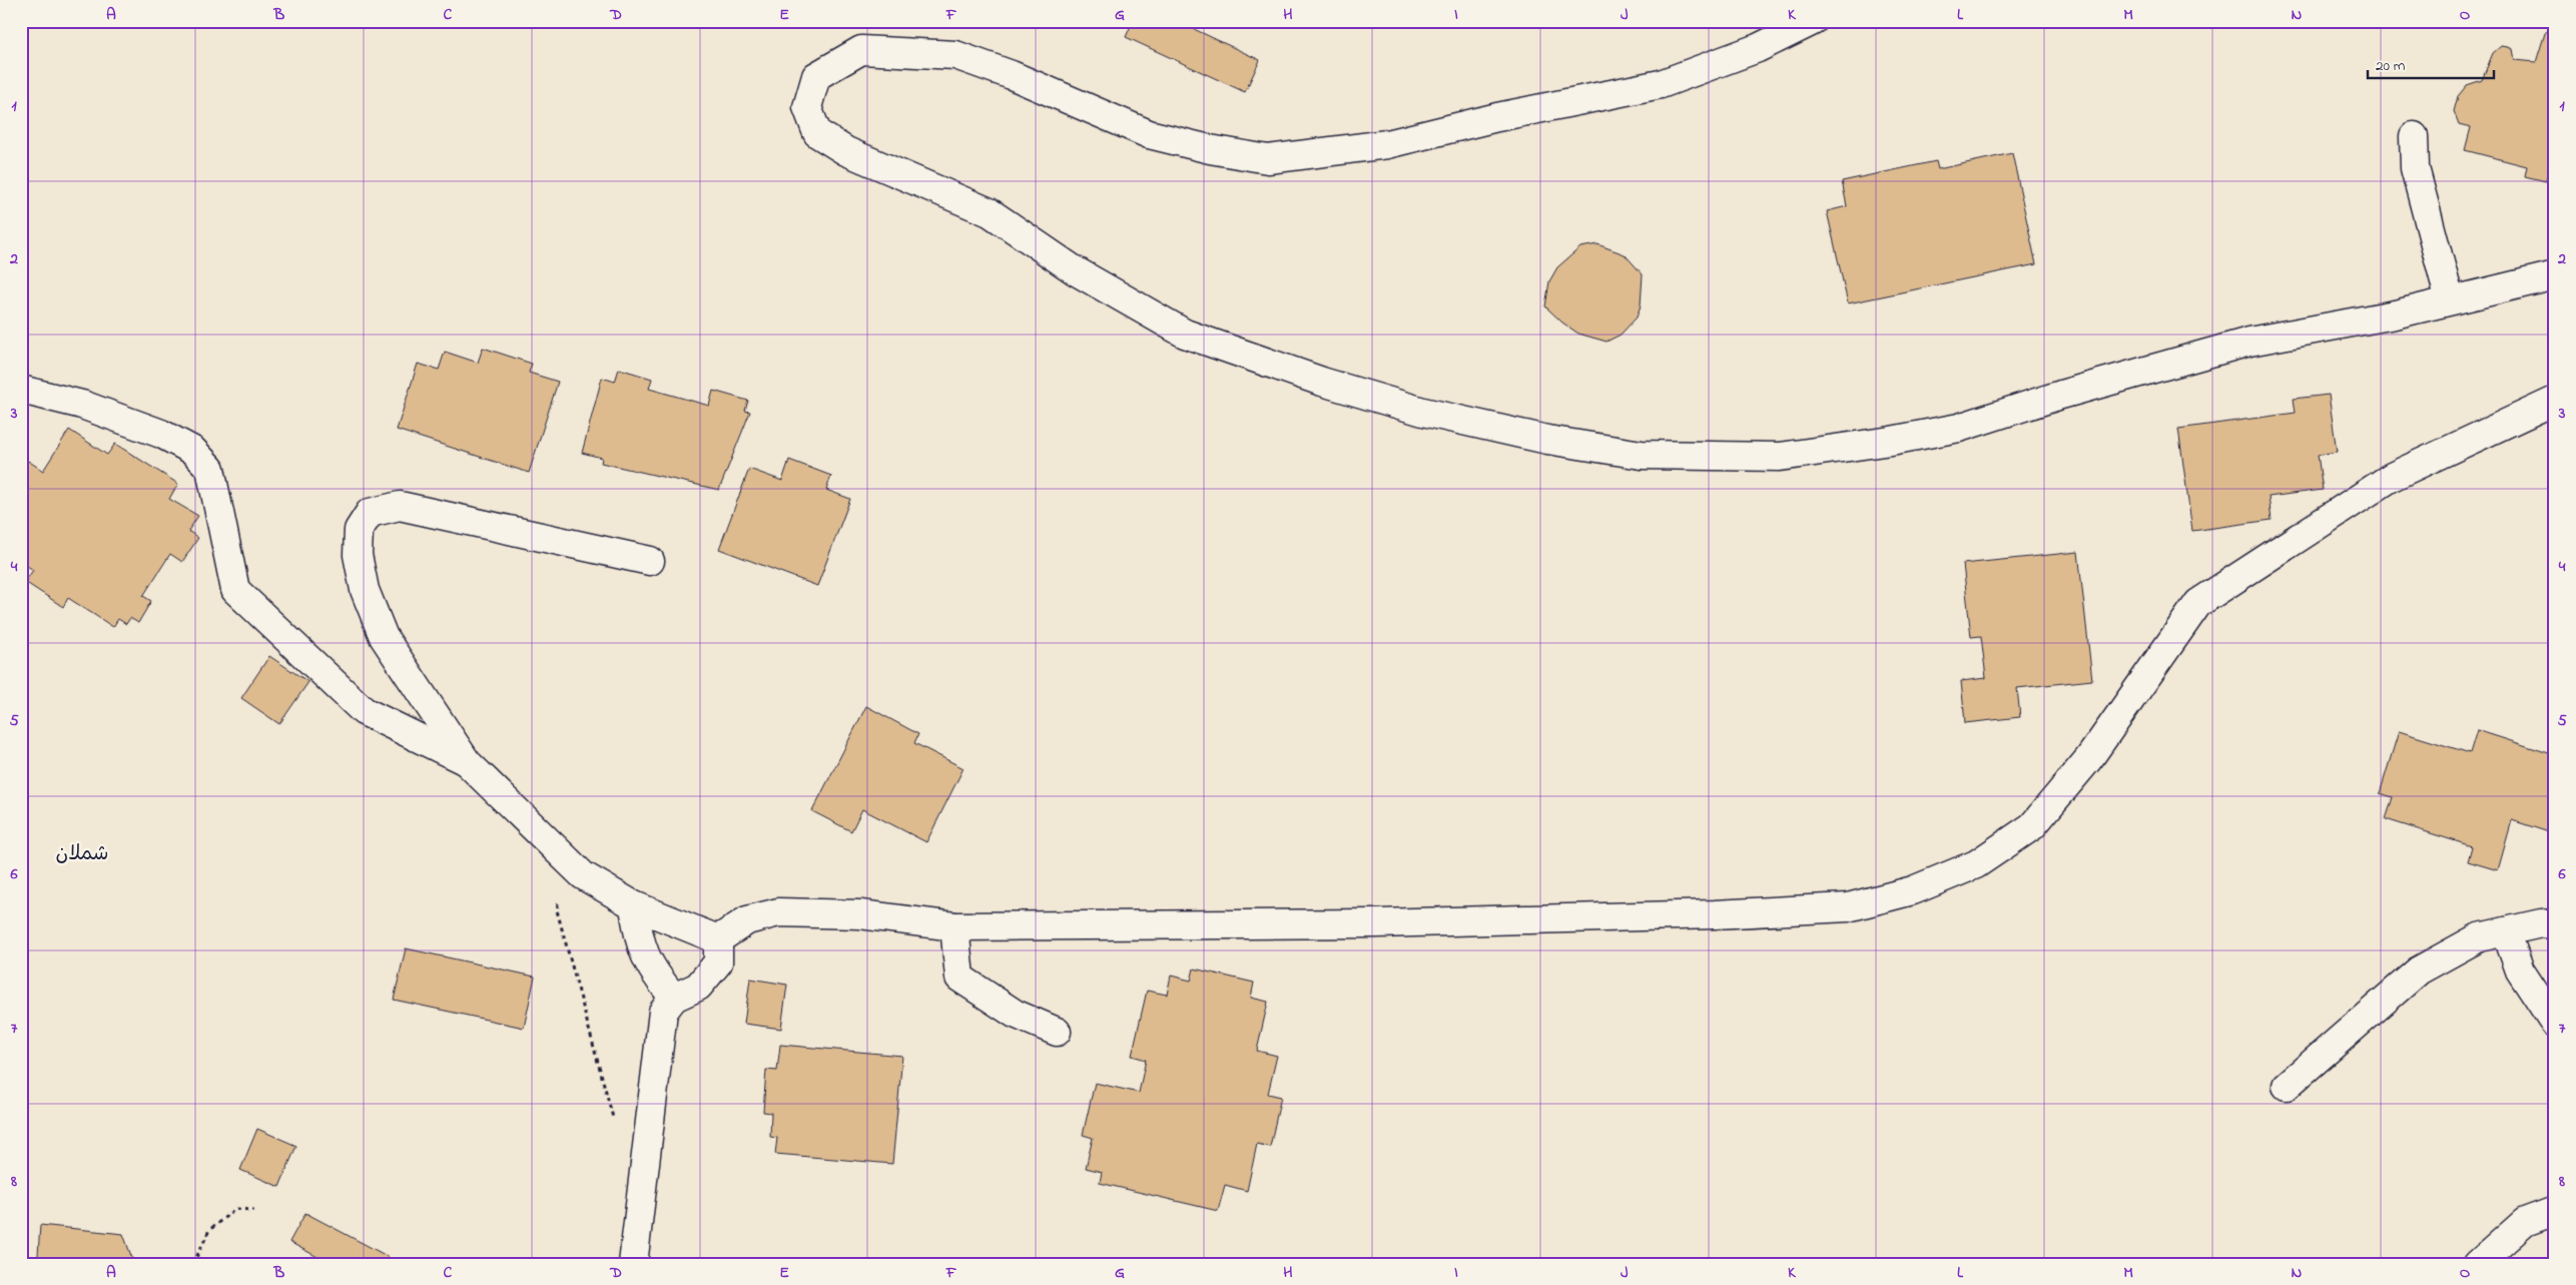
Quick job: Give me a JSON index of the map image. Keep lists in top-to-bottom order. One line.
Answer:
{"districts":["شملان"],"scale_bar":"20 m","grid":{"columns":["A","B","C","D","E","F","G","H","I","J","K","L","M","N","O"],"rows":["1","2","3","4","5","6","7","8"]}}
